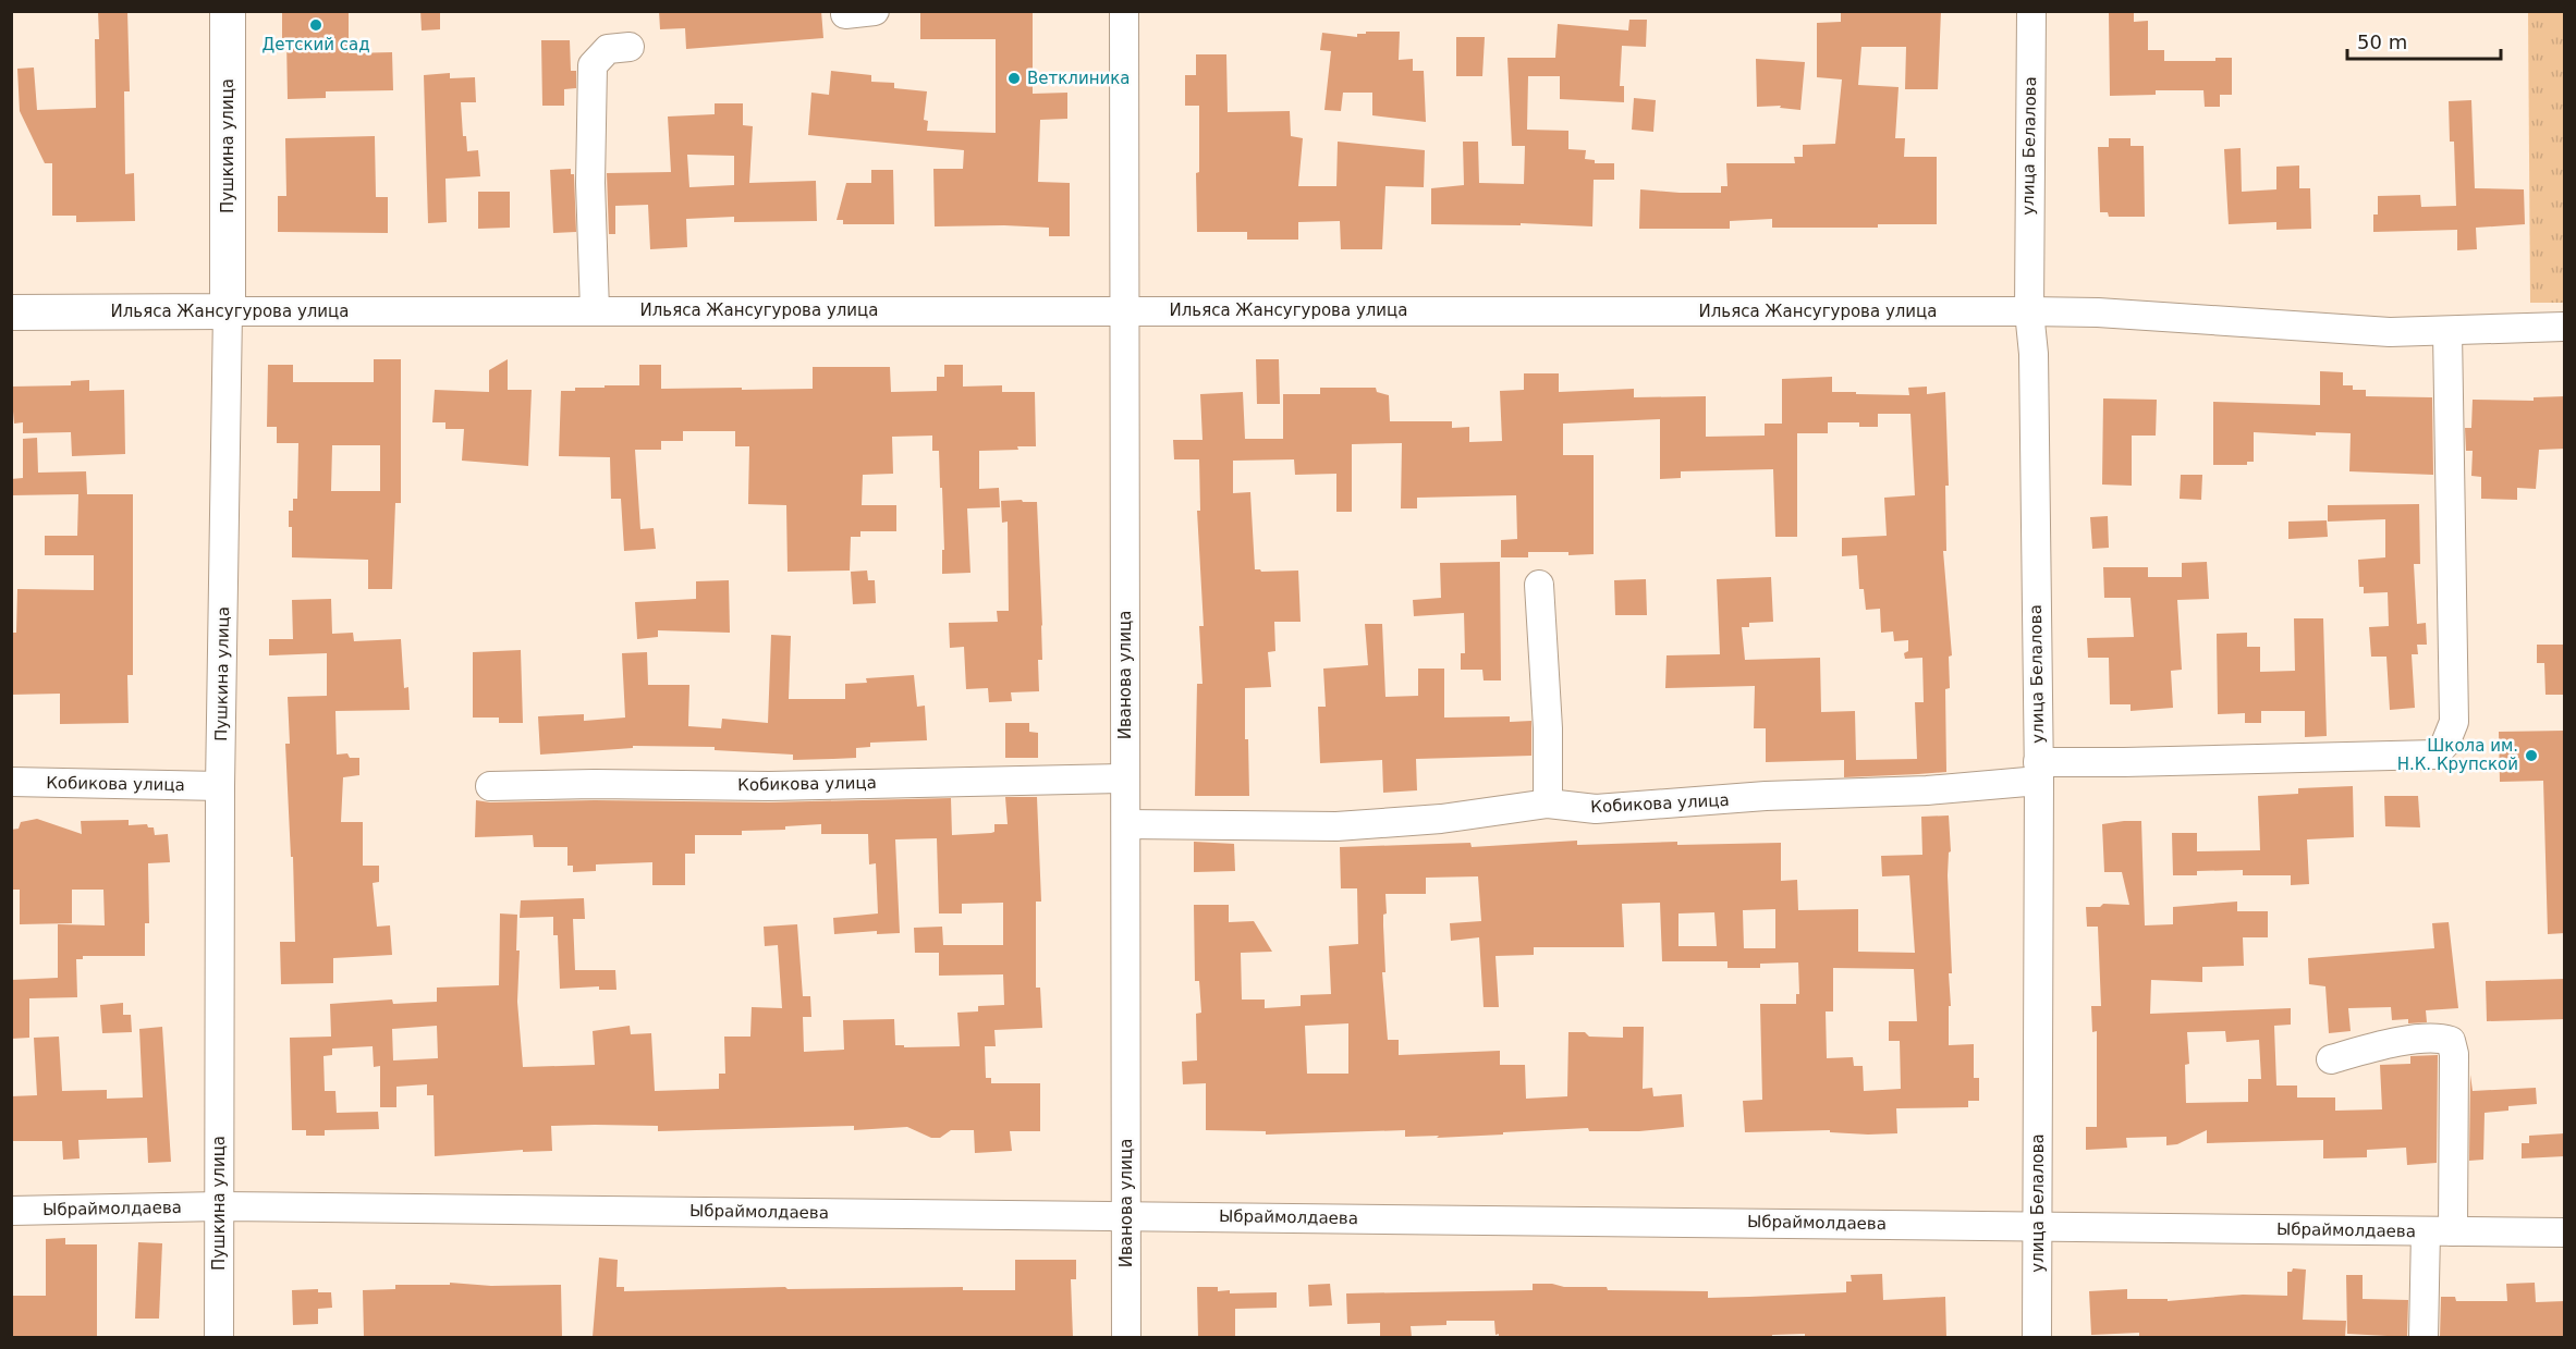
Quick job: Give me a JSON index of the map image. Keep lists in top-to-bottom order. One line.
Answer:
{"streets":{"main road":["Пушкина улица","Ильяса Жансугурова улица"],"street":["улица Белалова","Иванова улица","Кобикова улица","Ыбраймолдаева"]},"crossings":[["Пушкина улица","Ильяса Жансугурова улица"],["Пушкина улица","Кобикова улица"],["Пушкина улица","Ыбраймолдаева"],["улица Белалова","Ильяса Жансугурова улица"],["улица Белалова","Кобикова улица"],["улица Белалова","Ыбраймолдаева"],["Ильяса Жансугурова улица","Иванова улица"],["Ильяса Жансугурова улица","Кобикова улица"],["Иванова улица","Кобикова улица"],["Иванова улица","Ыбраймолдаева"]],"places":["Детский сад","Ветклиника","Школа им. Н.К. Крупской"],"scale_bar":"50 m"}
